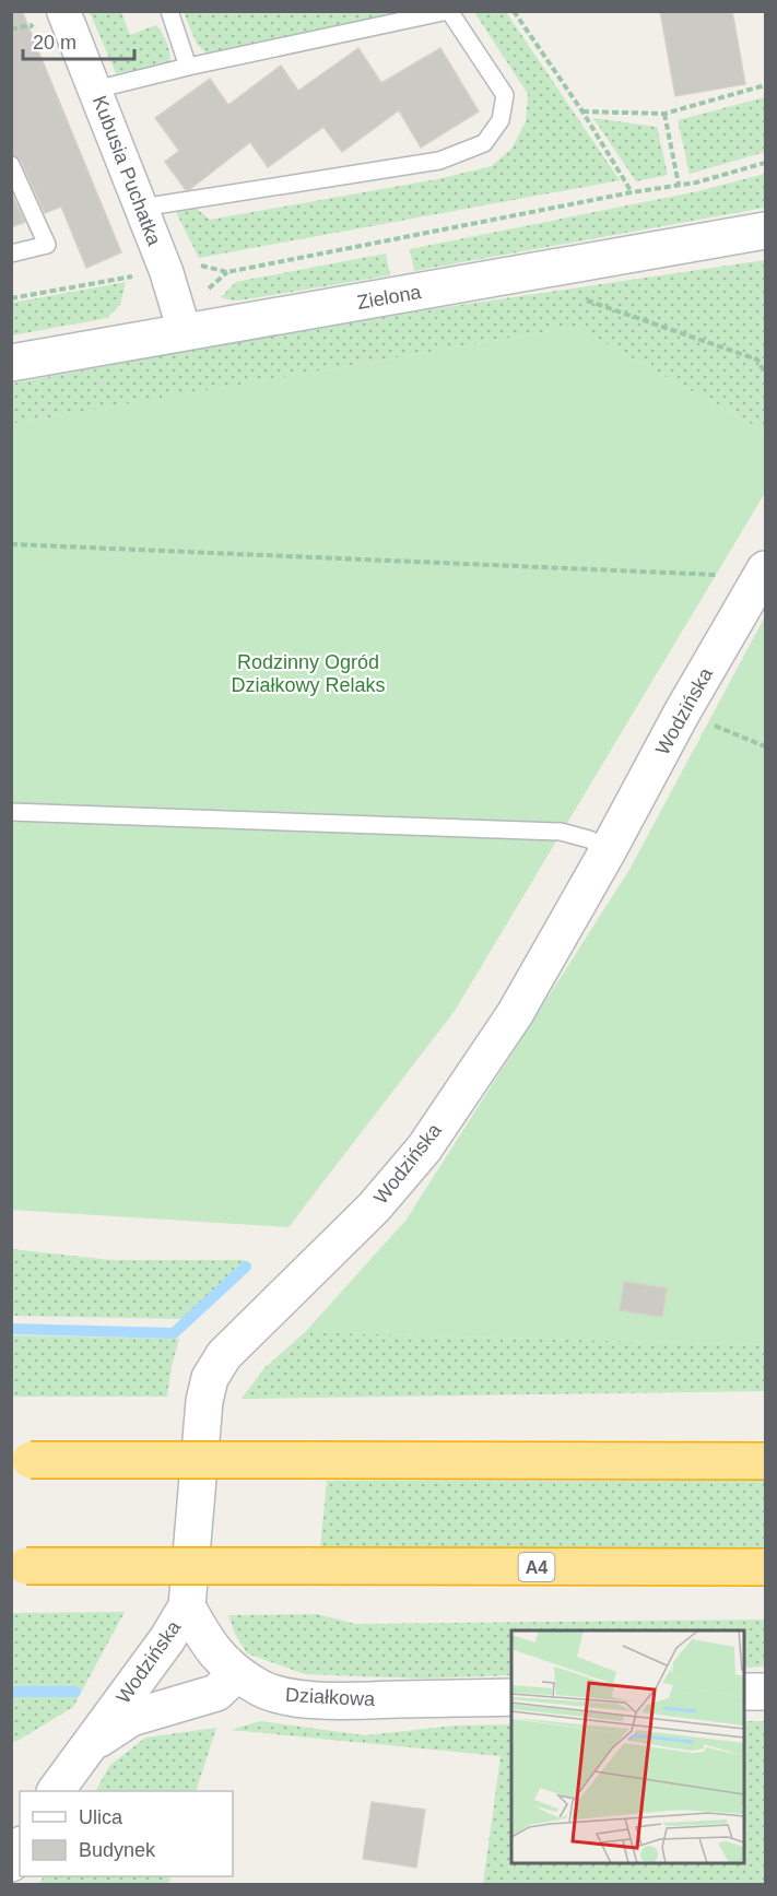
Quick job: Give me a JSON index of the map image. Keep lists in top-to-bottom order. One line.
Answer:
{"streets":{"highway":["A4"],"street":["Kubusia Puchatka","Zielona","Wodzińska","Działkowa"]},"crossings":[["Kubusia Puchatka","Zielona"],["Wodzińska","Działkowa"]],"parks":["Rodzinny Ogród Działkowy Relaks"],"legend":["Ulica","Budynek"],"scale_bar":"20 m"}
